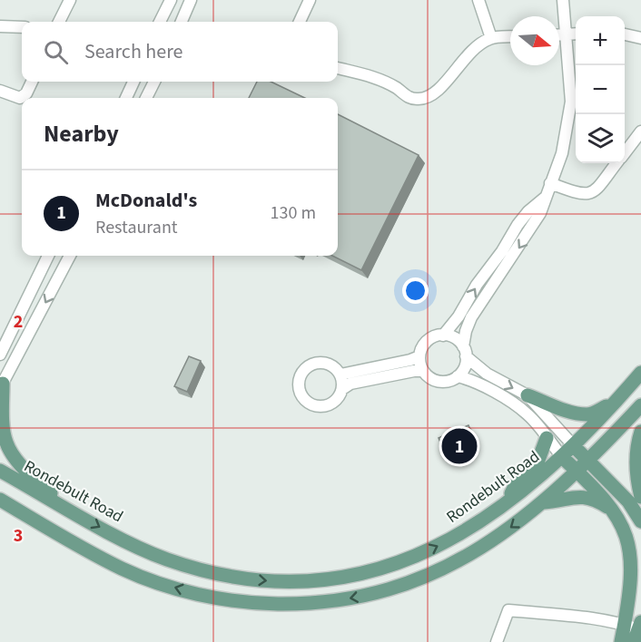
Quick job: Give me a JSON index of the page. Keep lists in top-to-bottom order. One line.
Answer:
{"streets":{"main road":["Rondebult Road"]},"north":"right","page":{"map_buttons":["+","−"],"search":"Search here","heading":"Nearby","list":[{"mark":"1","name":"McDonald's","note":"Restaurant","value":"130 m"}],"pins":"1"},"grid":{"rows":["2","3"]}}
